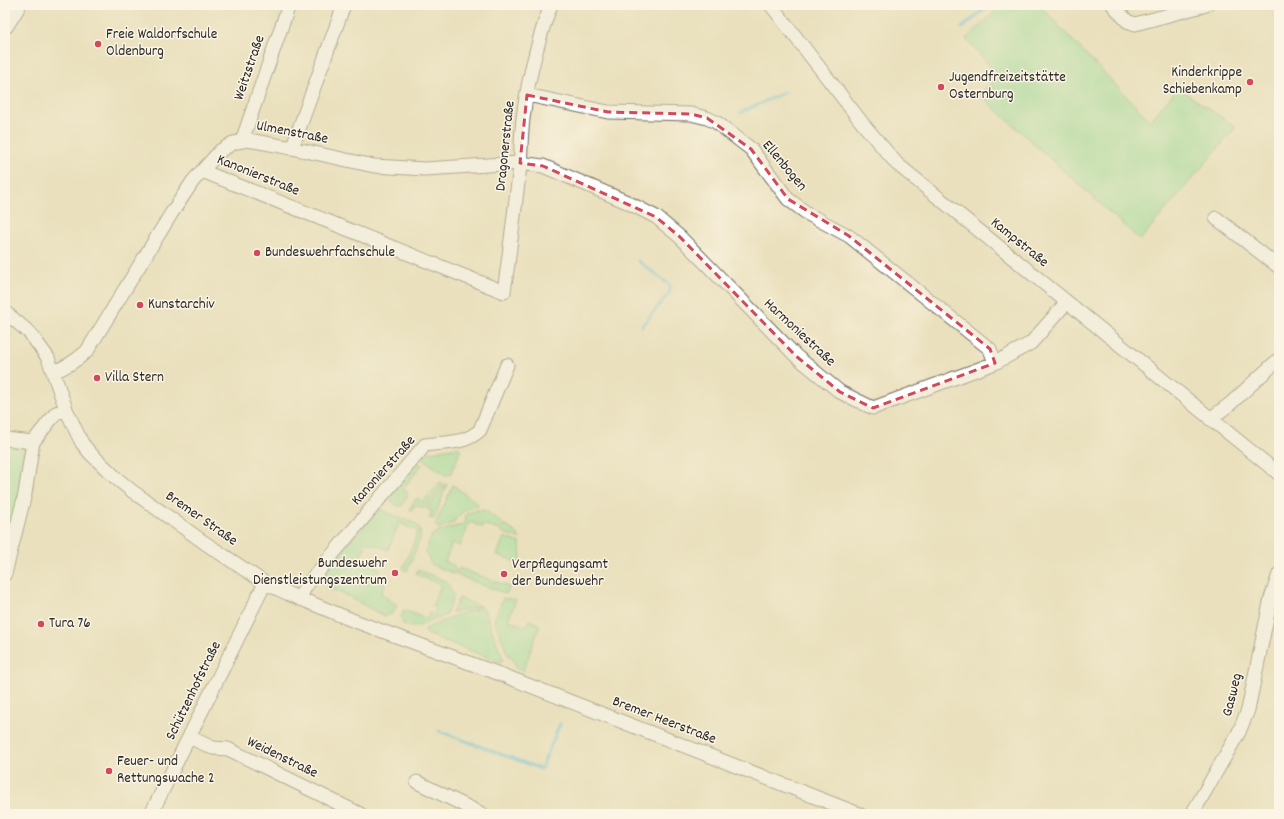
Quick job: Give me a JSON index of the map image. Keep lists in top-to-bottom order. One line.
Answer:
{"streets":{"street":["Weitzstraße","Ulmenstraße","Dragonerstraße","Ellenbogen","Kanonierstraße","Kampstraße","Harmoniestraße","Bremer Straße","Schützenhofstraße","Gasweg","Bremer Heerstraße","Weidenstraße"]},"crossings":[["Weitzstraße","Ulmenstraße"],["Ulmenstraße","Dragonerstraße"],["Ulmenstraße","Kanonierstraße"],["Ulmenstraße","Harmoniestraße"],["Ulmenstraße","Bremer Straße"],["Dragonerstraße","Ellenbogen"],["Dragonerstraße","Kanonierstraße"],["Dragonerstraße","Harmoniestraße"],["Ellenbogen","Harmoniestraße"],["Kanonierstraße","Bremer Straße"],["Kampstraße","Harmoniestraße"],["Bremer Straße","Schützenhofstraße"],["Bremer Straße","Bremer Heerstraße"],["Schützenhofstraße","Weidenstraße"]],"places":["Freie Waldorfschule Oldenburg","Kinderkrippe Schiebenkamp","Jugendfreizeitstätte Osternburg","Bundeswehrfachschule","Kunstarchiv","Villa Stern","Bundeswehr Dienstleistungszentrum","Verpflegungsamt der Bundeswehr","Tura 76","Feuer- und Rettungswache 2"]}
